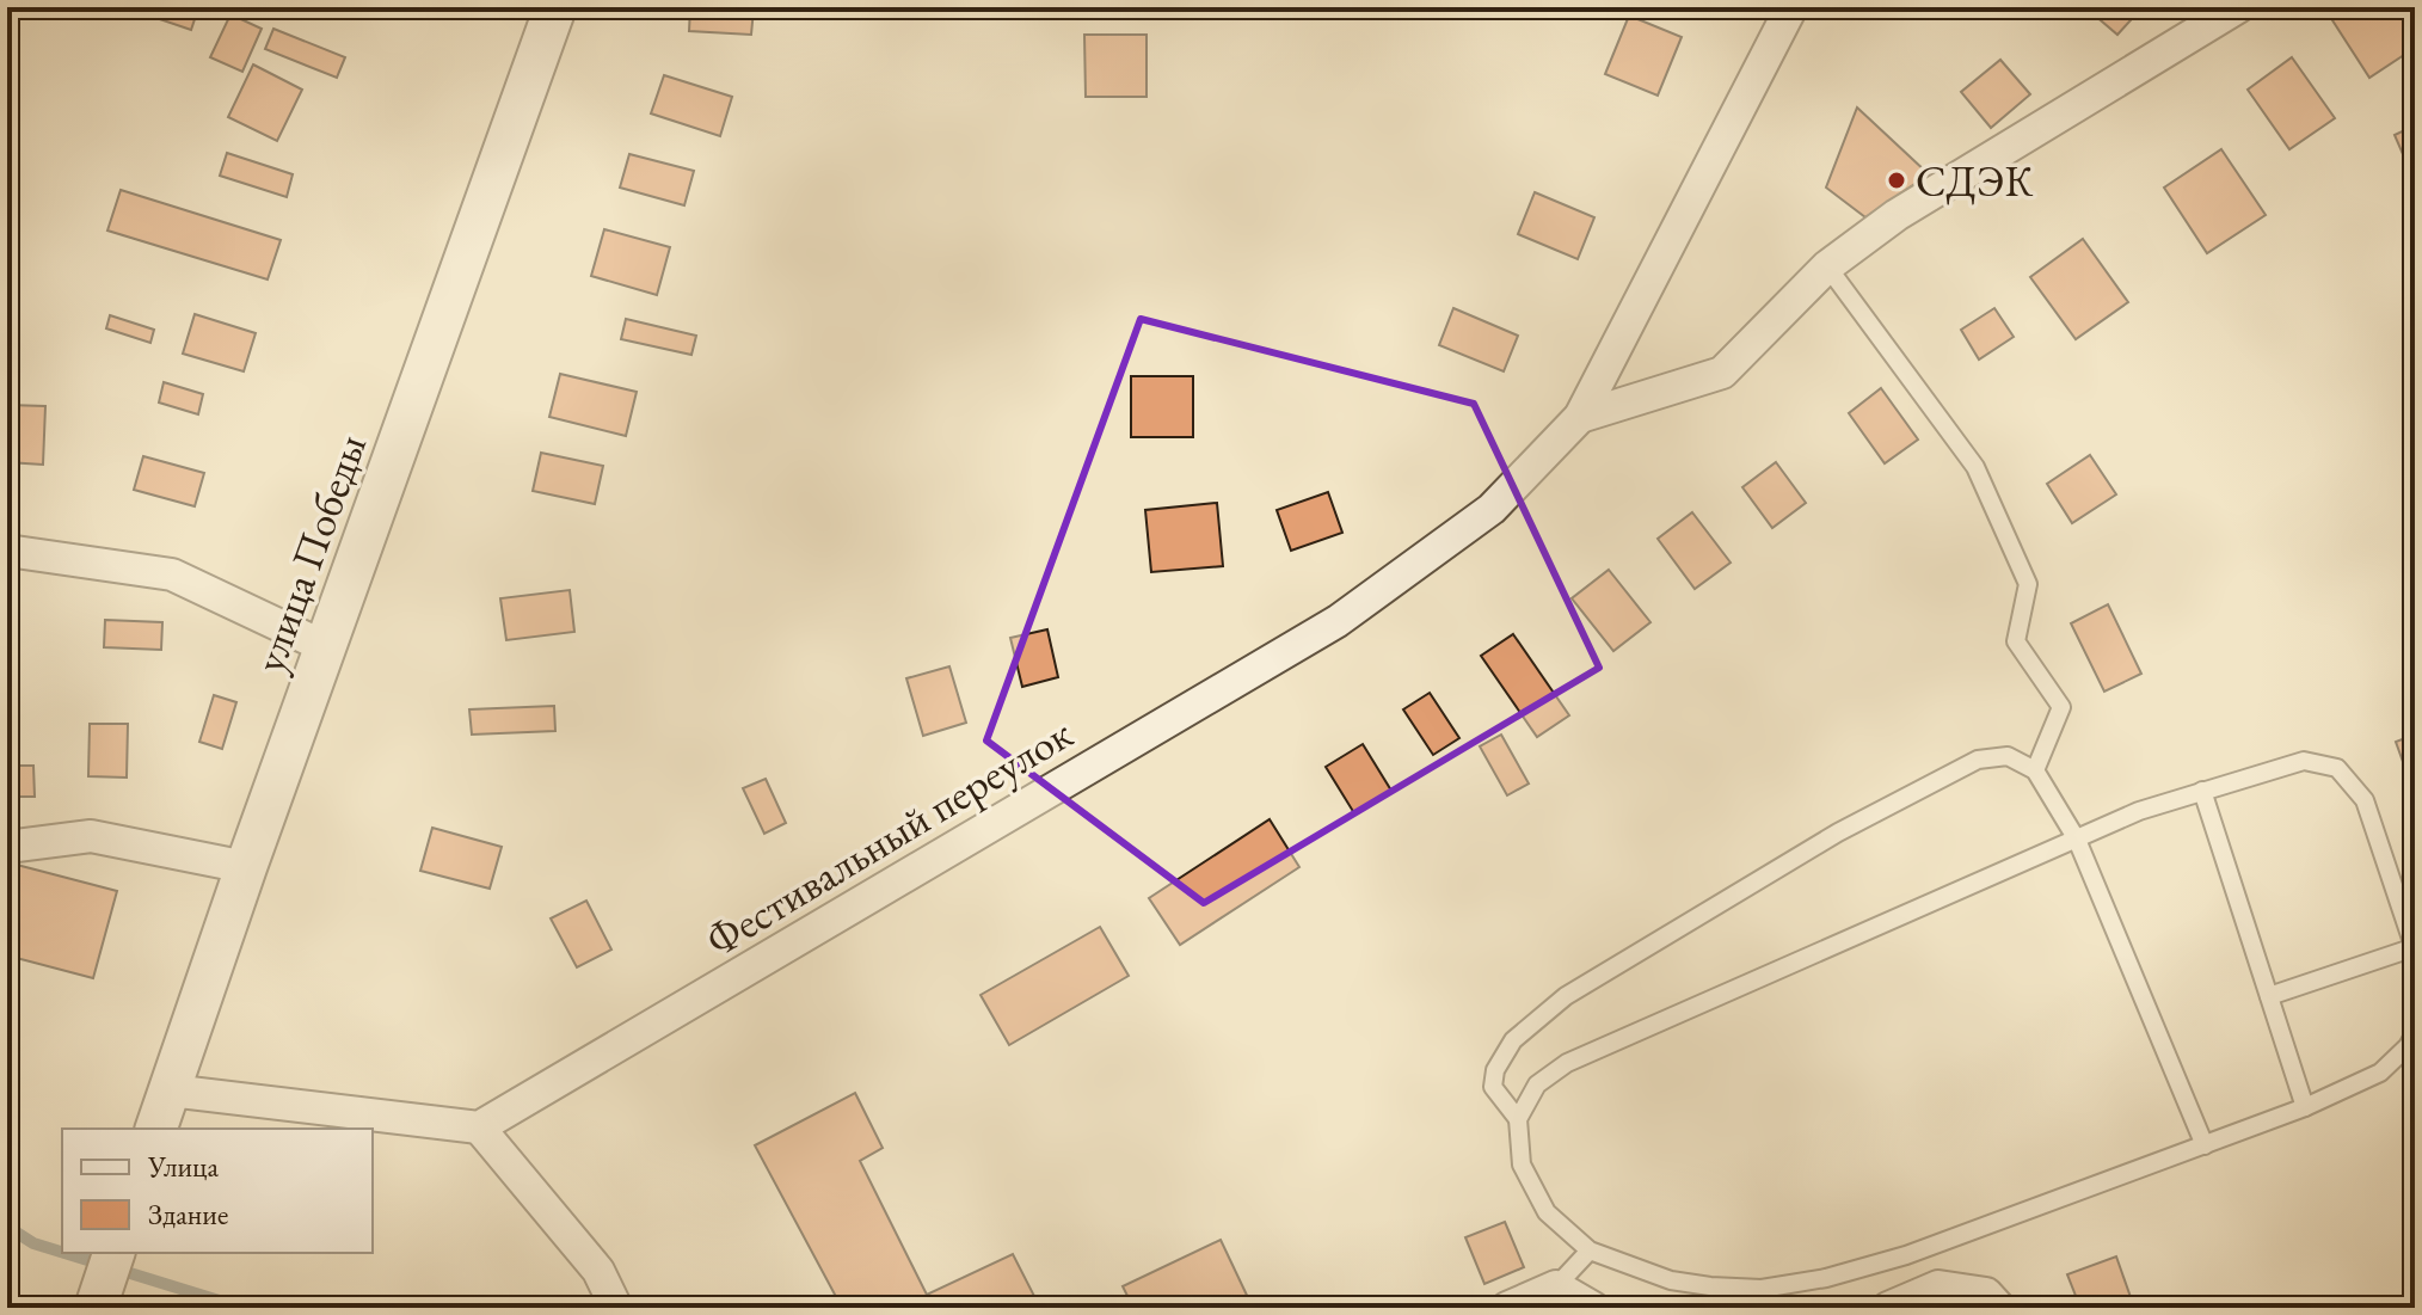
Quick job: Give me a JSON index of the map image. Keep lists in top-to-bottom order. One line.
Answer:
{"streets":{"street":["улица Победы","Фестивальный переулок"]},"places":["СДЭК"],"legend":["Улица","Здание"]}
